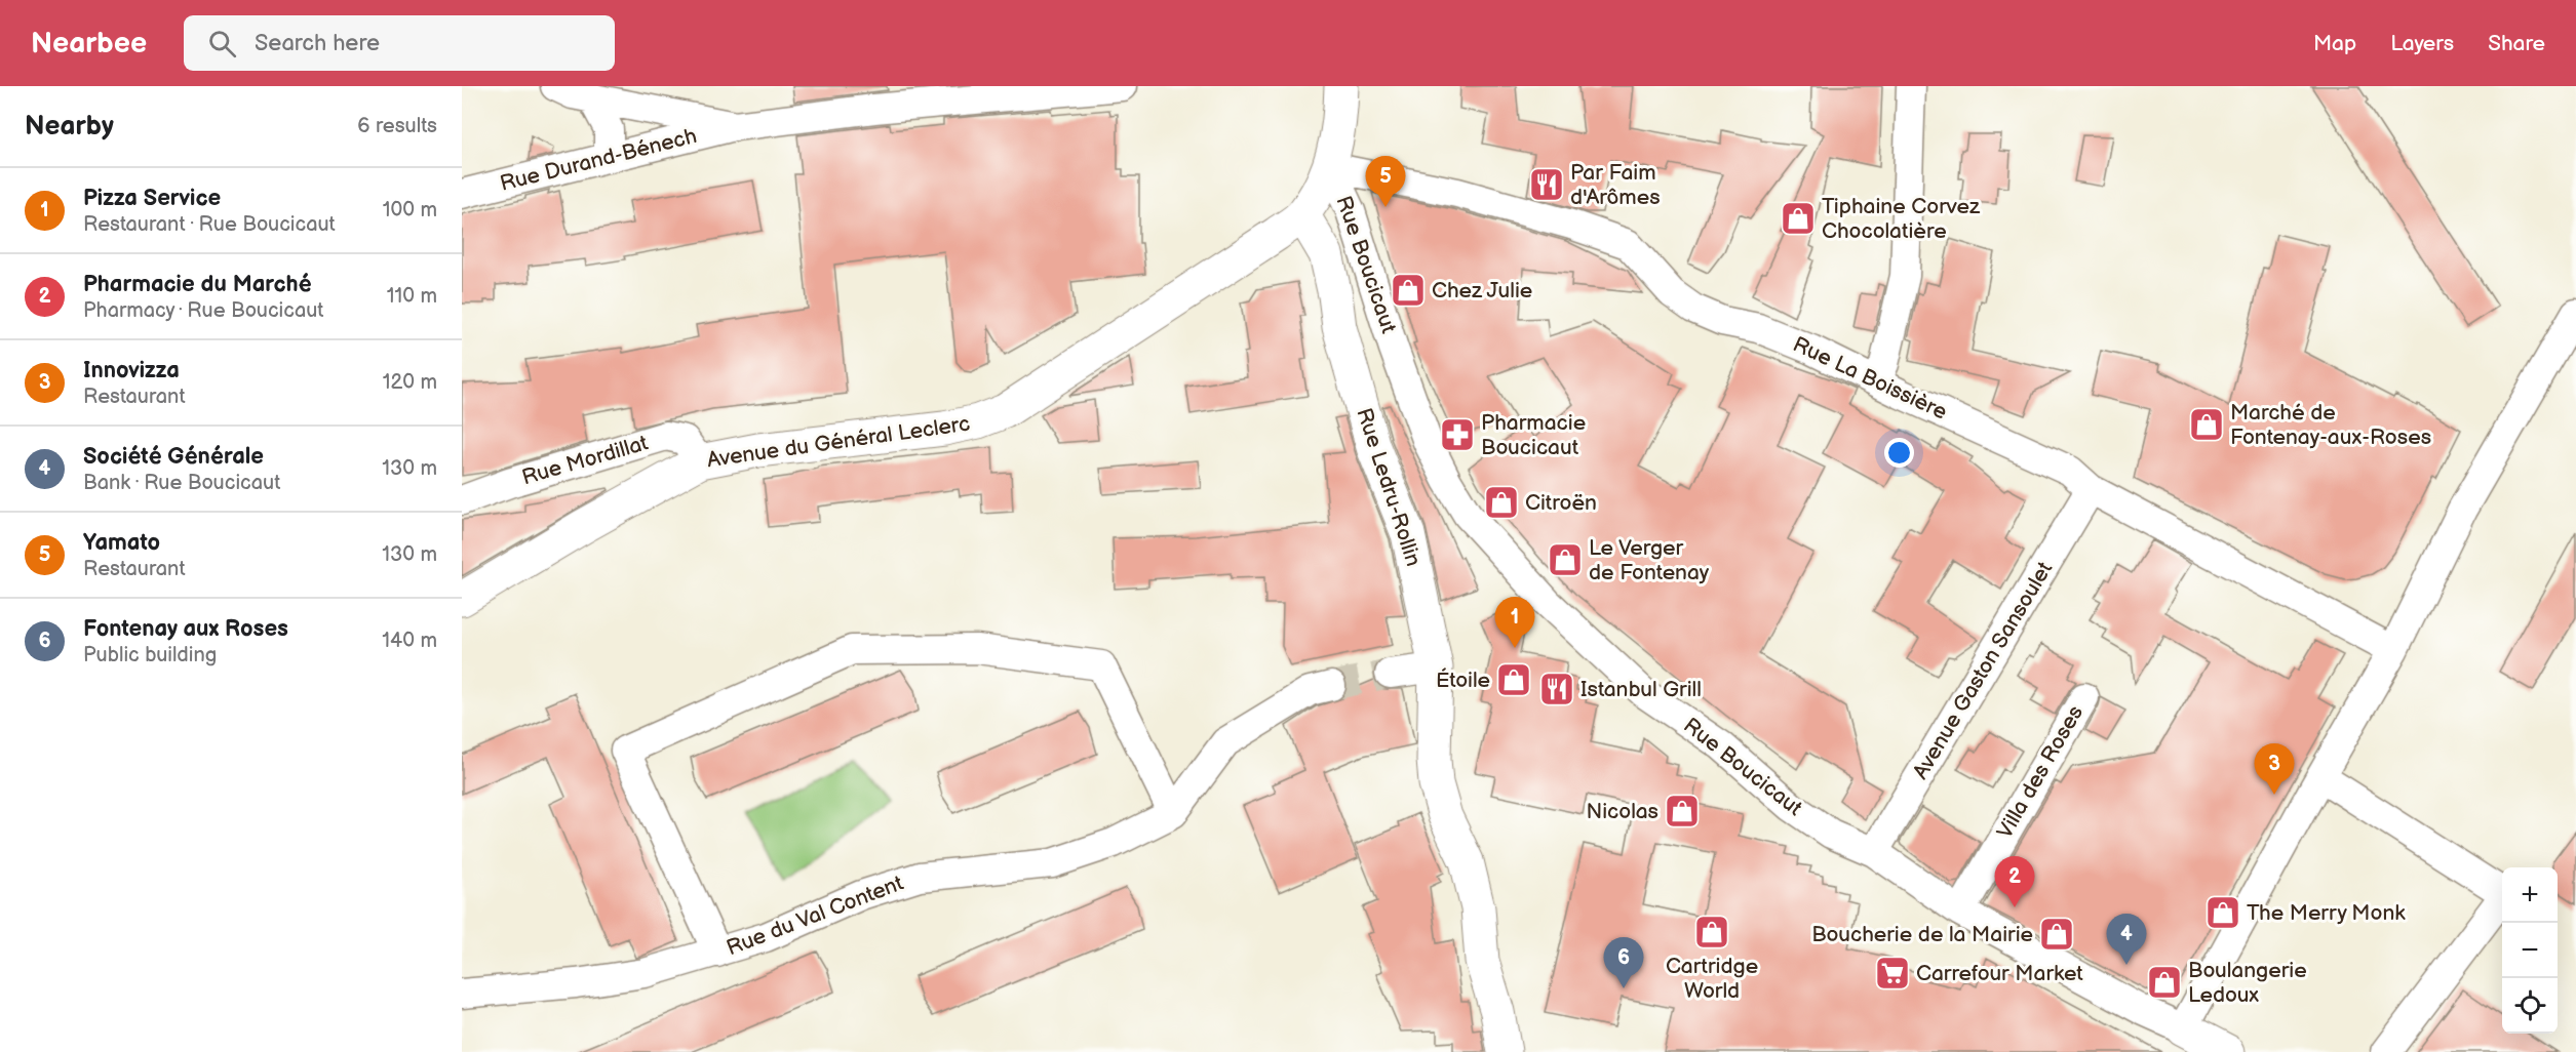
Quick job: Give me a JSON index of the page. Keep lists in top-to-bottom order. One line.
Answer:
{"streets":{"street":["Rue Durand-Bénech","Rue Boucicaut","Rue La Boissière","Avenue du Général Leclerc","Rue Mordillat","Rue Ledru-Rollin","Avenue Gaston Sansoulet","Villa des Roses","Rue du Val Content"]},"crossings":[["Rue Boucicaut","Rue La Boissière"],["Rue Boucicaut","Avenue du Général Leclerc"],["Rue Boucicaut","Rue Ledru-Rollin"],["Rue Boucicaut","Avenue Gaston Sansoulet"],["Rue Boucicaut","Villa des Roses"],["Rue La Boissière","Avenue Gaston Sansoulet"],["Avenue du Général Leclerc","Rue Mordillat"],["Avenue du Général Leclerc","Rue Ledru-Rollin"]],"places":{"restaurant":["Par Faim d'Arômes","Istanbul Grill"],"shop":["Tiphaine Corvez Chocolatière","Chez Julie","Marché de Fontenay-aux-Roses","Citroën","Le Verger de Fontenay","Étoile","Nicolas","The Merry Monk","Cartridge World","Boucherie de la Mairie","Boulangerie Ledoux"],"pharmacy":["Pharmacie Boucicaut"],"supermarket":["Carrefour Market"]},"page":{"header":"Nearbee","search":"Search here","nav":["Map","Layers","Share"],"heading":["Nearby","6 results"],"pins":["5","1","3","2","4","6"],"list":[{"mark":"1","name":"Pizza Service","note":"Restaurant · Rue Boucicaut","value":"100 m"},{"mark":"2","name":"Pharmacie du Marché","note":"Pharmacy · Rue Boucicaut","value":"110 m"},{"mark":"3","name":"Innovizza","note":"Restaurant","value":"120 m"},{"mark":"4","name":"Société Générale","note":"Bank · Rue Boucicaut","value":"130 m"},{"mark":"5","name":"Yamato","note":"Restaurant","value":"130 m"},{"mark":"6","name":"Fontenay aux Roses","note":"Public building","value":"140 m"}],"map_buttons":["+","−"]}}
